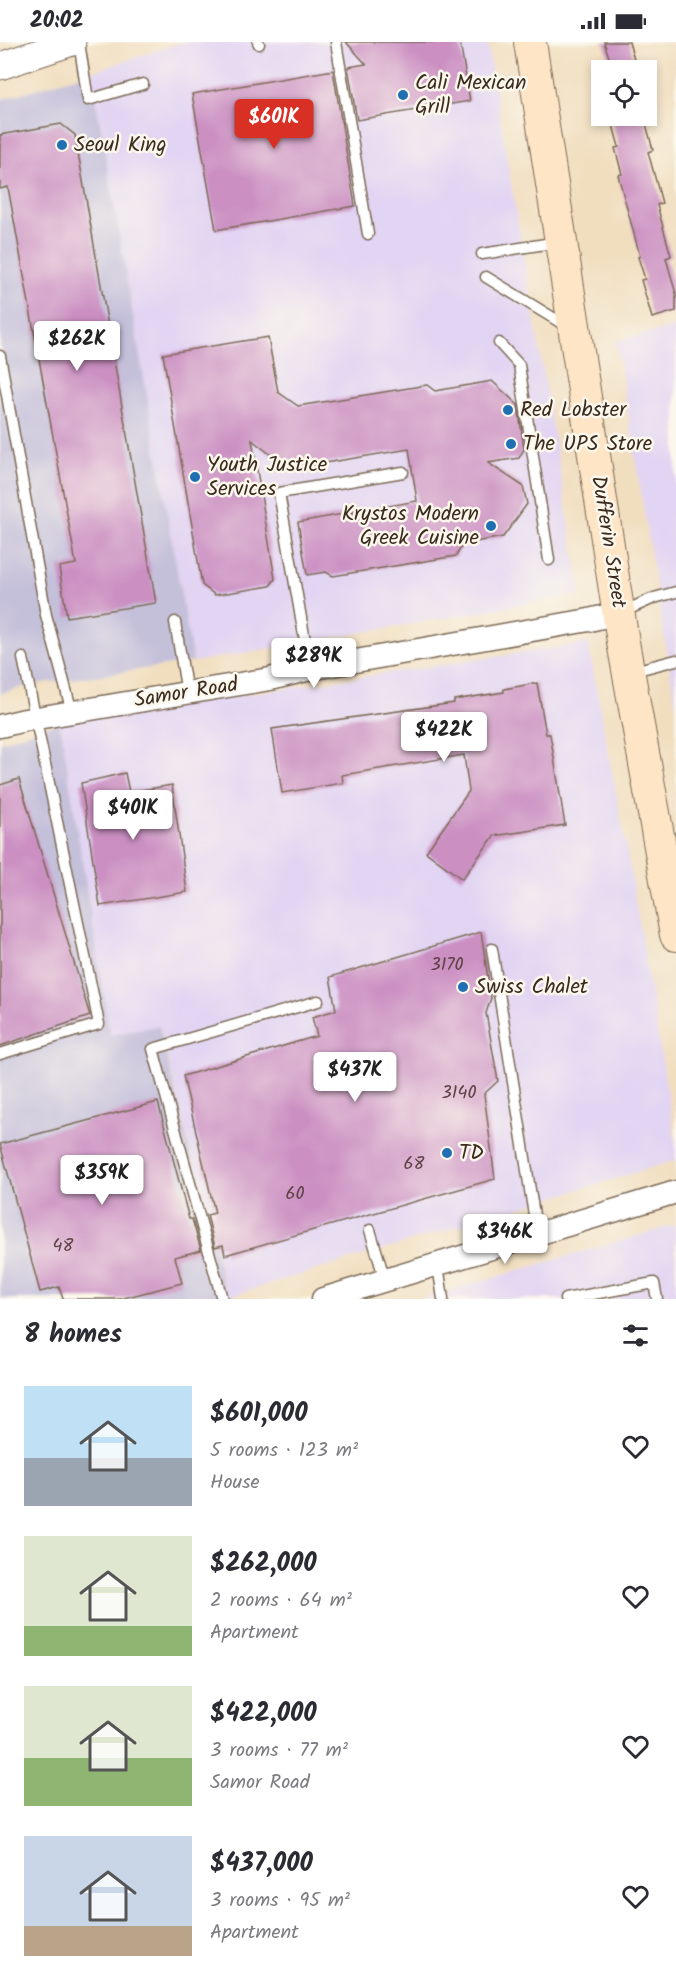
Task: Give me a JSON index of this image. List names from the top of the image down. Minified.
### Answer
{"streets":{"main road":["Dufferin Street"],"street":["Samor Road"]},"crossings":[["Dufferin Street","Samor Road"]],"places":["Cali Mexican Grill","Seoul King","Red Lobster","The UPS Store","Youth Justice Services","Krystos Modern Greek Cuisine","Swiss Chalet","TD"],"house_numbers":["3170","3140","68","60","48"],"page":{"status":"20:02","price":["$601K","$262K","$289K","$422K","$401K","$437K","$359K","$346K"],"heading":"8 homes","list":[{"name":"$601,000","note":"5 rooms · 123 m² · House"},{"name":"$262,000","note":"2 rooms · 64 m² · Apartment"},{"name":"$422,000","note":"3 rooms · 77 m² · Samor Road"},{"name":"$437,000","note":"3 rooms · 95 m² · Apartment"}]}}
